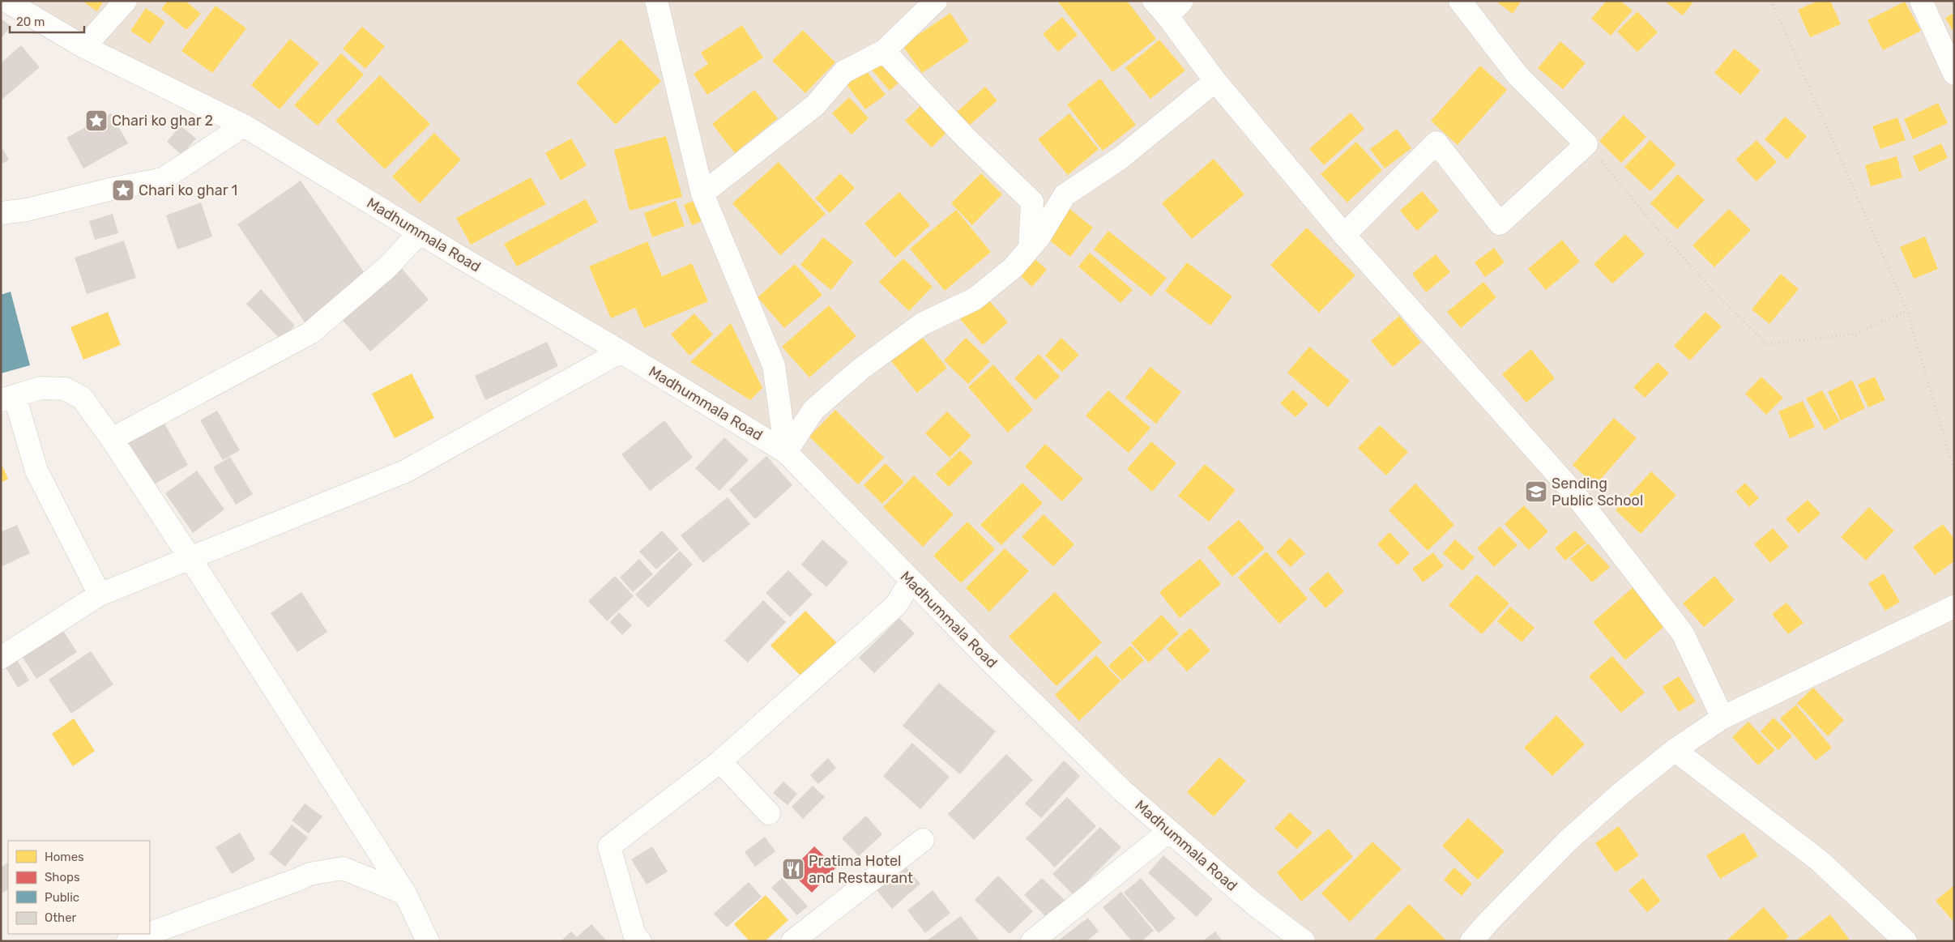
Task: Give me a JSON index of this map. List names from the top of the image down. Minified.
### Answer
{"streets":{"street":["Madhummala Road"]},"places":{"place":["Chari ko ghar 2","Chari ko ghar 1"],"school or university":["Sending Public School"],"restaurant":["Pratima Hotel and Restaurant"]},"legend":["Homes","Shops","Public","Other"],"scale_bar":"20 m"}
